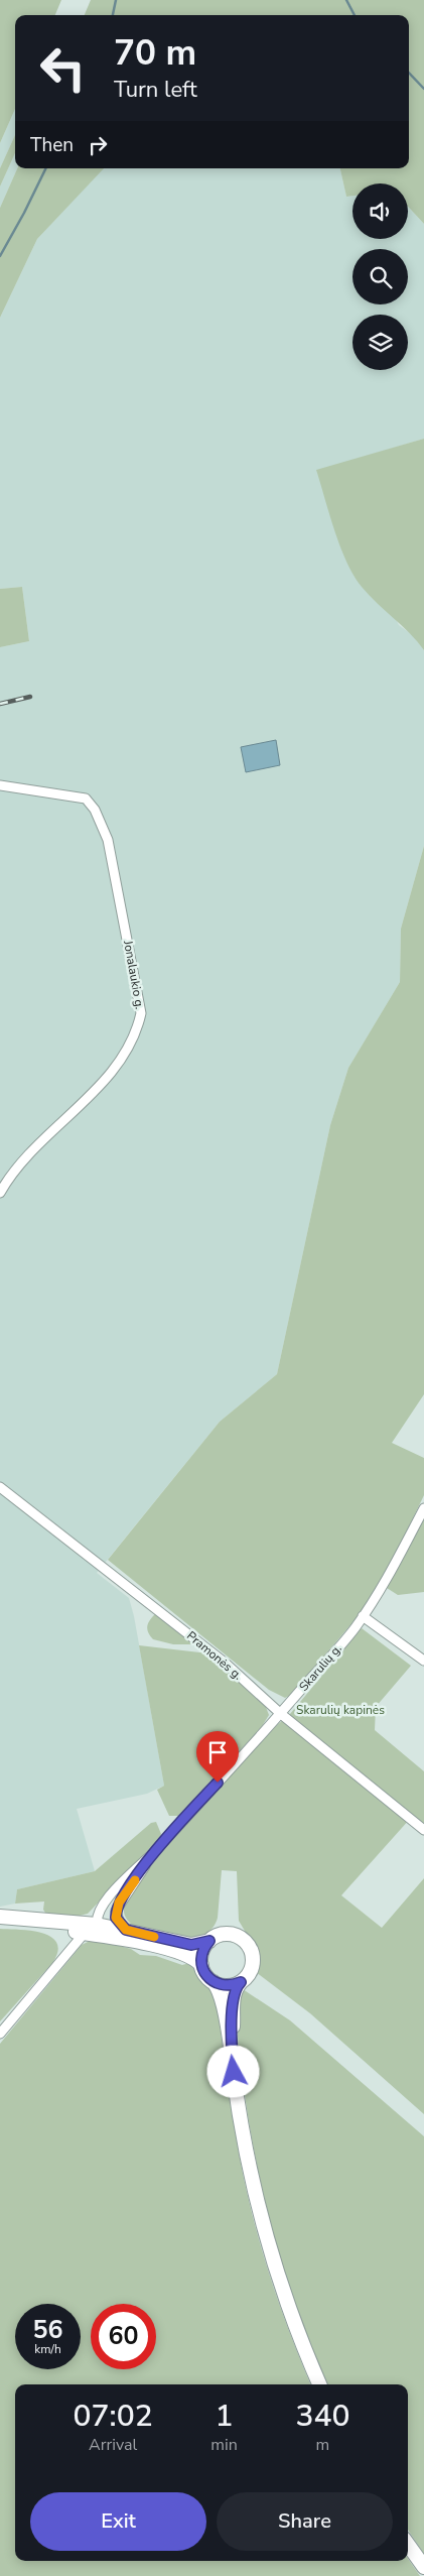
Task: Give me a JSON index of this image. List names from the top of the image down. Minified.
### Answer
{"streets":{"street":["Jonalaukio g.","Pramonės g.","Skarulių g."]},"crossings":[["Pramonės g.","Skarulių g."]],"parks":["Skarulių kapinės"],"page":{"turn":["70 m","Turn left"],"then":"Then","speed":"56 km/h","limit":"60","eta":["07:02","Arrival","1","min","340","m"],"buttons":["Exit","Share"]}}
